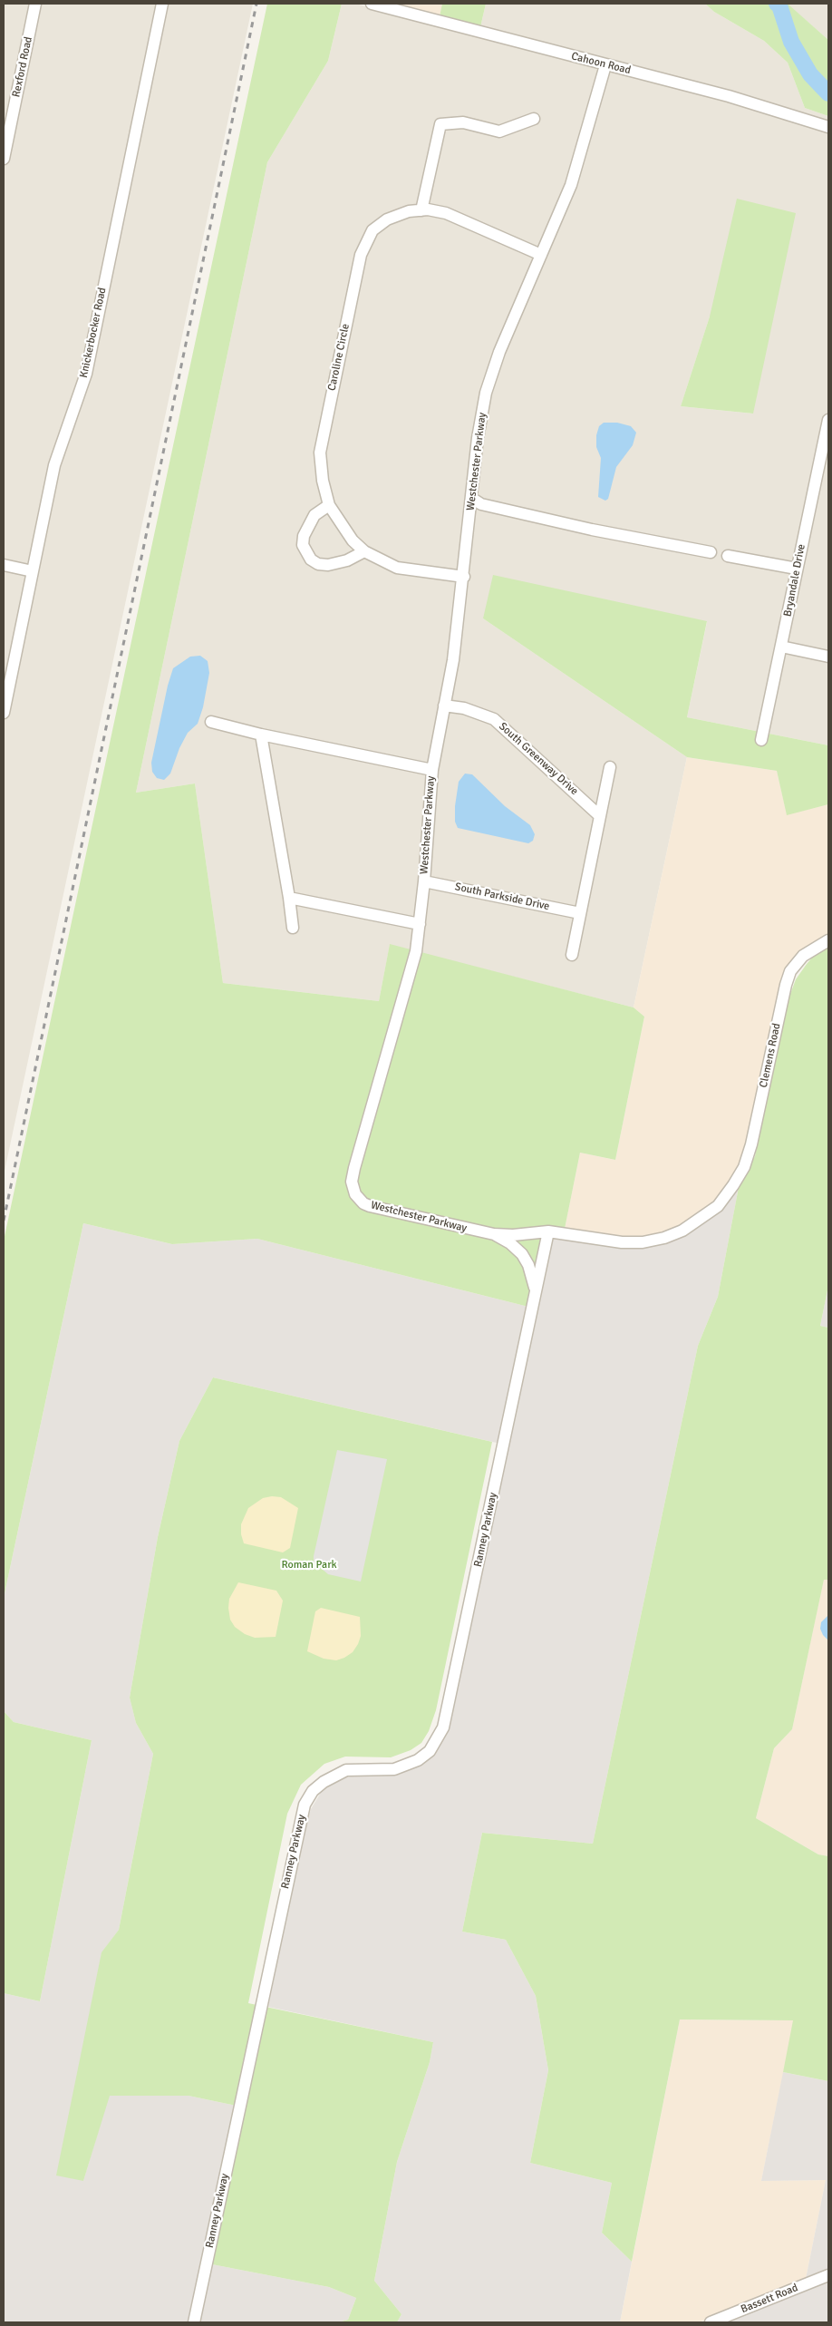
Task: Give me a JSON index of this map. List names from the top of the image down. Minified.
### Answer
{"streets":{"street":["Cahoon Road","Rexford Road","Knickerbocker Road","Caroline Circle","Westchester Parkway","Bryandale Drive","South Greenway Drive","South Parkside Drive","Clemens Road","Ranney Parkway","Bassett Road"]},"crossings":[["Cahoon Road","Westchester Parkway"],["Caroline Circle","Westchester Parkway"],["Westchester Parkway","South Greenway Drive"],["Westchester Parkway","South Parkside Drive"],["Westchester Parkway","Clemens Road"],["Westchester Parkway","Ranney Parkway"]],"parks":["Roman Park"]}
